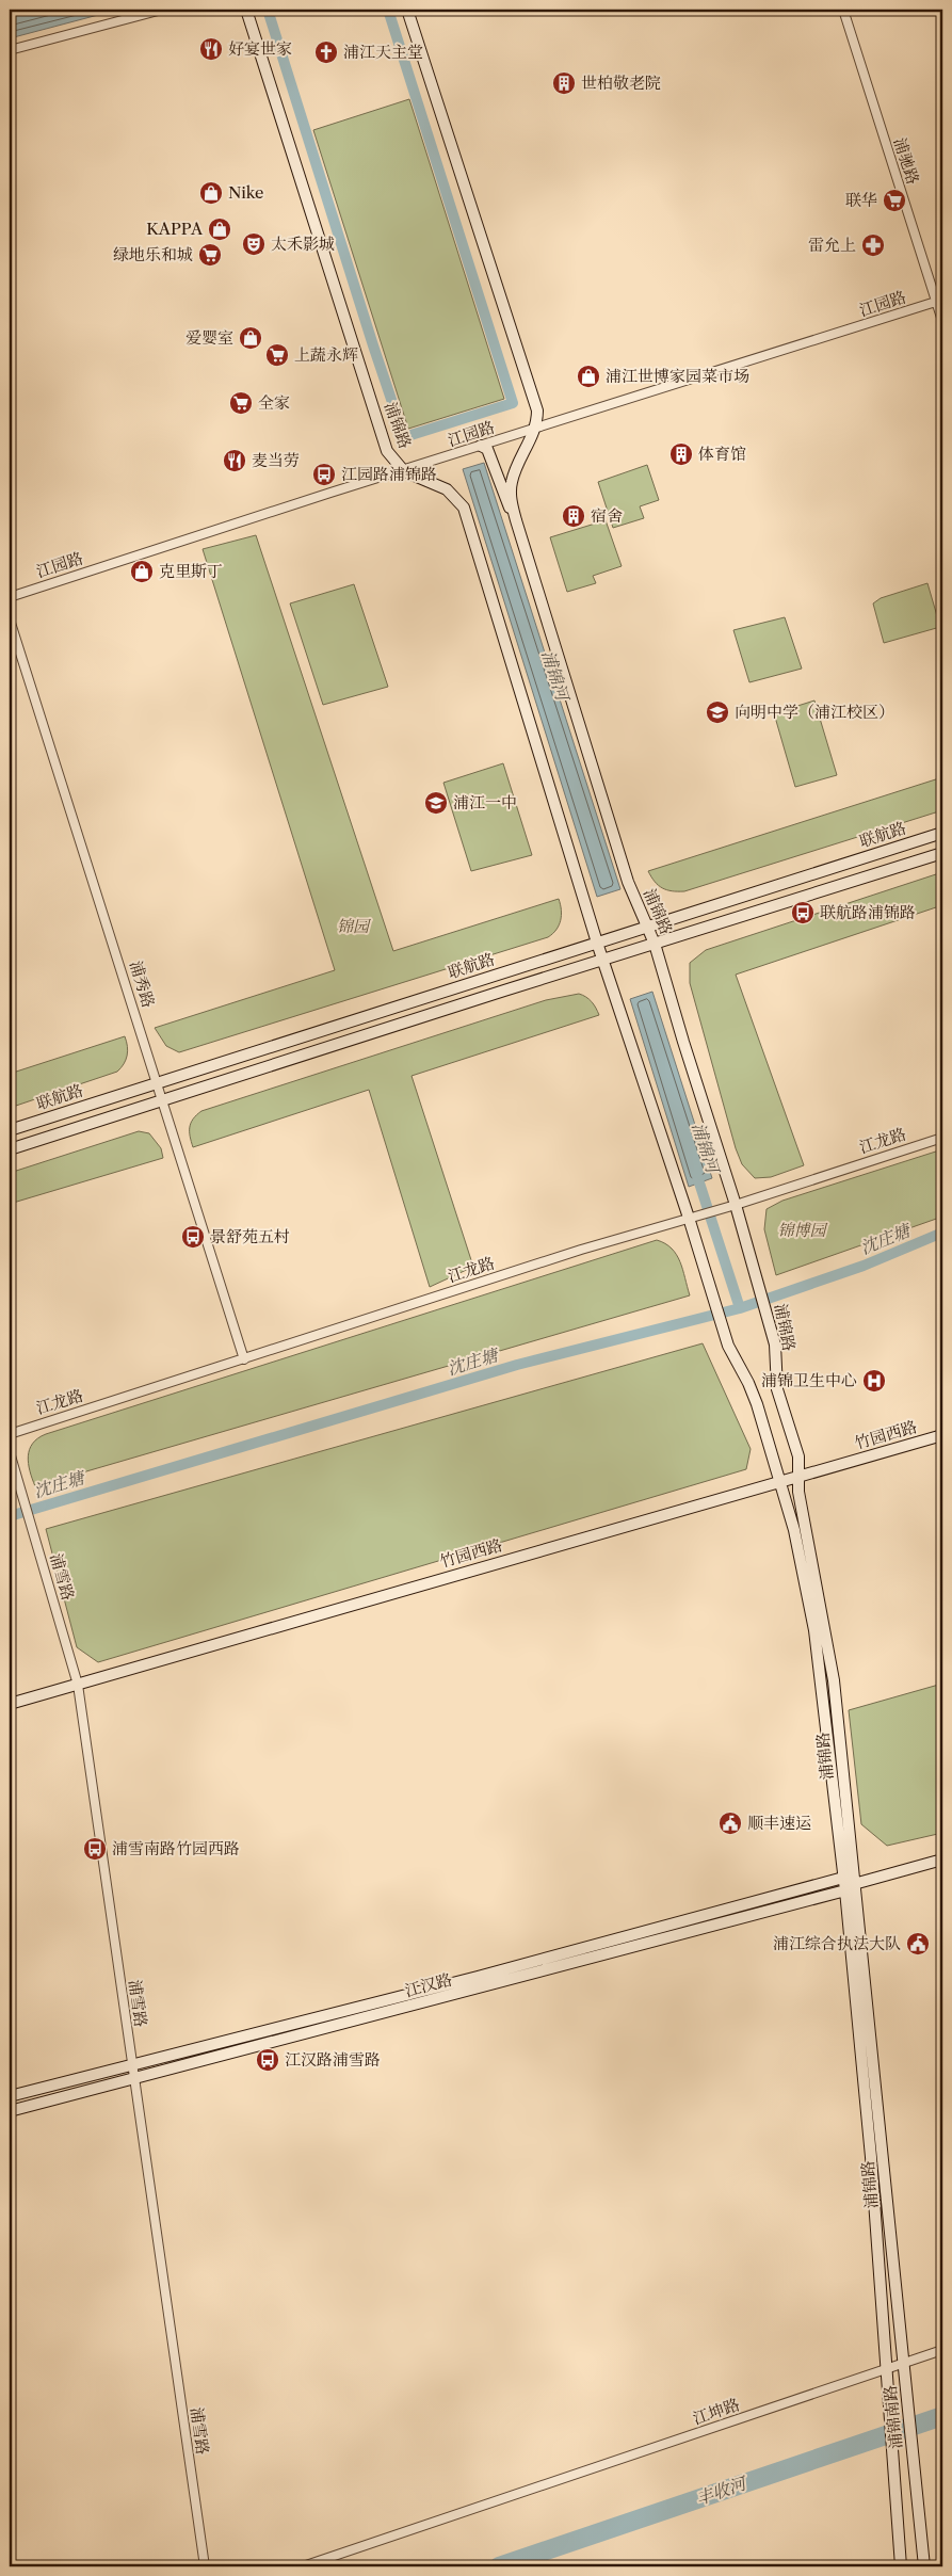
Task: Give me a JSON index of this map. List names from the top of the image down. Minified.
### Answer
{"streets":{"main road":["浦锦路","联航路","竹园西路","江汉路","浦锦南路"],"street":["浦驰路","江园路","浦秀路","江龙路","浦雪路","江坤路"]},"crossings":[["浦驰路","江园路"],["江园路","浦锦路"],["浦锦路","联航路"],["浦锦路","江龙路"],["浦锦路","竹园西路"],["浦锦路","江汉路"],["浦锦路","江坤路"],["浦锦路","浦锦南路"],["联航路","浦秀路"],["浦秀路","江龙路"],["竹园西路","浦雪路"],["浦雪路","江汉路"],["江坤路","浦锦南路"]],"water":["浦锦河","沈庄塘","丰收河"],"parks":["锦园","锦博园"],"places":{"restaurant":["好宴世家","麦当劳"],"church":["浦江天主堂"],"building":["世柏敬老院","体育馆","宿舍"],"shop":["Nike","KAPPA","爱婴室","浦江世博家园菜市场","克里斯丁"],"supermarket":["联华","绿地乐和城","上蔬永辉","全家"],"theatre":["太禾影城"],"pharmacy":["雷允上"],"bus stop":["江园路浦锦路","联航路浦锦路","景舒苑五村","浦雪南路竹园西路","江汉路浦雪路"],"school or university":["向明中学（浦江校区）","浦江一中"],"hospital":["浦锦卫生中心"],"public building":["顺丰速运","浦江综合执法大队"]}}
